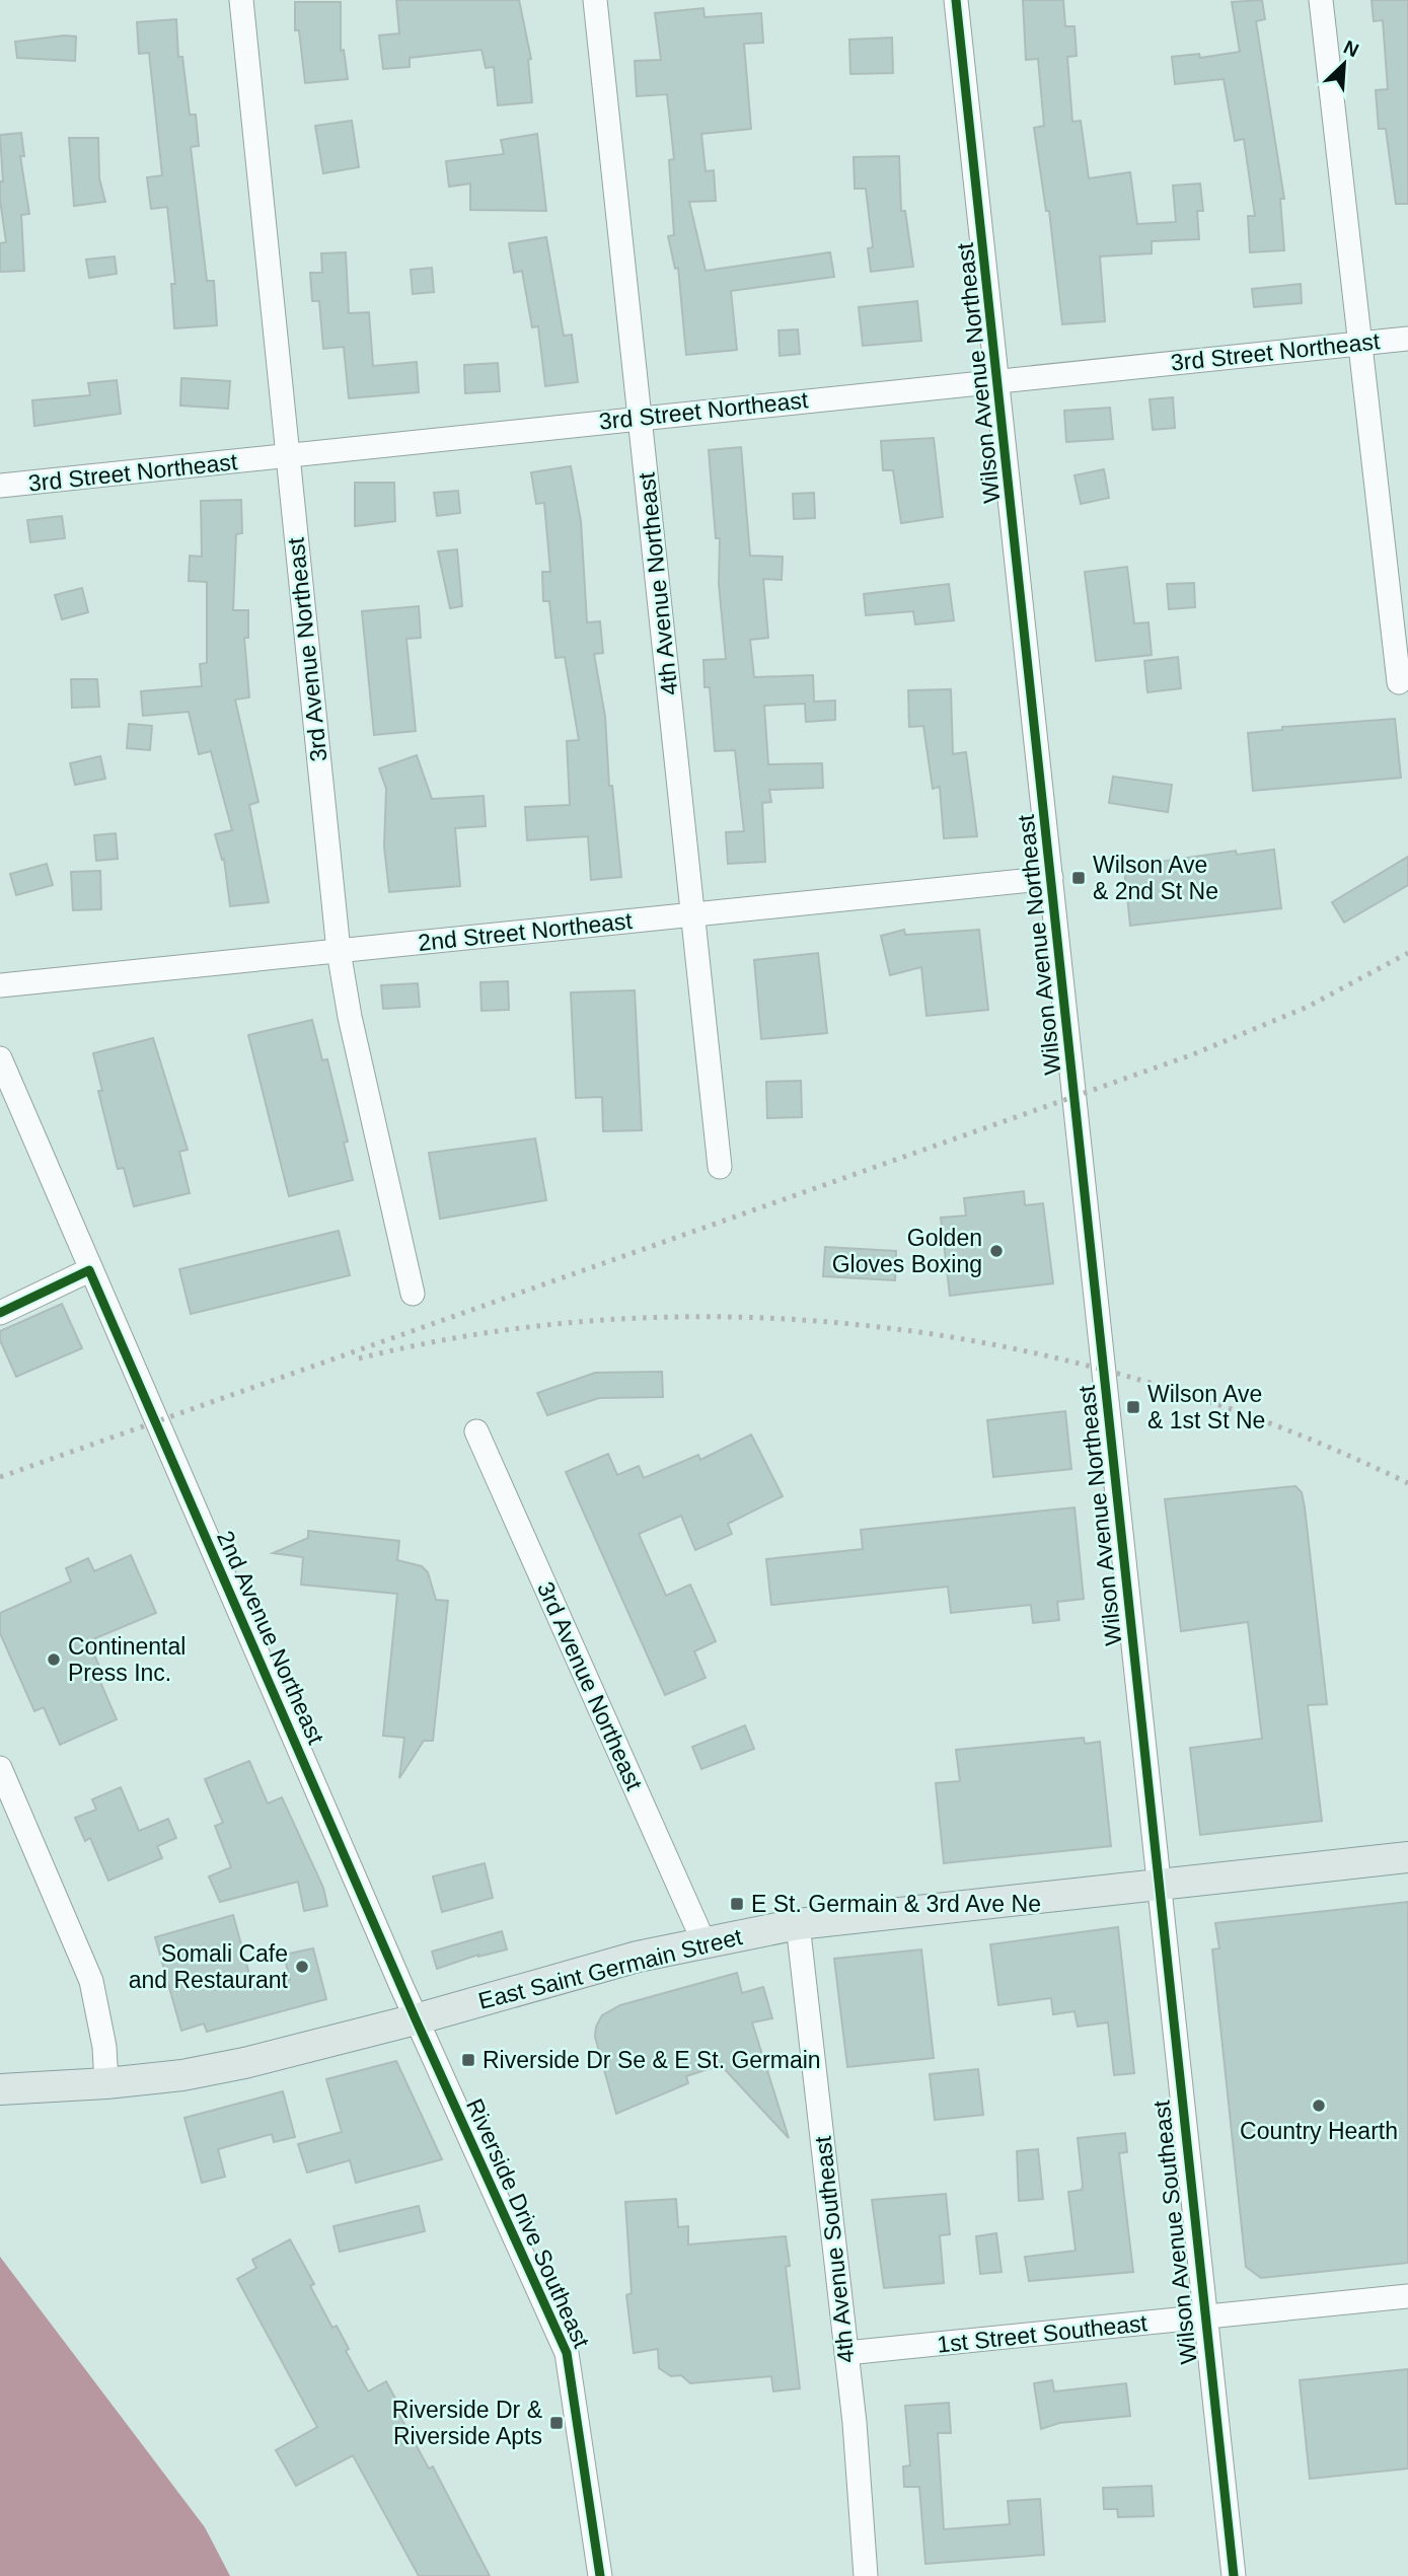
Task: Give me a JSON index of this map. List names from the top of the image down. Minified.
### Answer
{"streets":{"main road":["East Saint Germain Street"],"street":["3rd Street Northeast","Wilson Avenue Northeast","4th Avenue Northeast","3rd Avenue Northeast","2nd Street Northeast","2nd Avenue Northeast","Riverside Drive Southeast","Wilson Avenue Southeast","4th Avenue Southeast","1st Street Southeast"]},"crossings":[["3rd Street Northeast","Wilson Avenue Northeast"],["3rd Street Northeast","4th Avenue Northeast"],["3rd Street Northeast","3rd Avenue Northeast"],["Wilson Avenue Northeast","2nd Street Northeast"],["Wilson Avenue Northeast","East Saint Germain Street"],["Wilson Avenue Northeast","Wilson Avenue Southeast"],["4th Avenue Northeast","2nd Street Northeast"],["3rd Avenue Northeast","2nd Street Northeast"],["3rd Avenue Northeast","East Saint Germain Street"],["2nd Avenue Northeast","East Saint Germain Street"],["2nd Avenue Northeast","Riverside Drive Southeast"],["East Saint Germain Street","Riverside Drive Southeast"],["East Saint Germain Street","Wilson Avenue Southeast"],["East Saint Germain Street","4th Avenue Southeast"],["Wilson Avenue Southeast","1st Street Southeast"],["4th Avenue Southeast","1st Street Southeast"]],"places":{"transit":["Wilson Ave & 2nd St Ne","Wilson Ave & 1st St Ne","E St. Germain & 3rd Ave Ne","Riverside Dr Se & E St. Germain","Riverside Dr & Riverside Apts"],"other":["Golden Gloves Boxing","Continental Press Inc.","Somali Cafe and Restaurant","Country Hearth"]},"north":"top right"}
